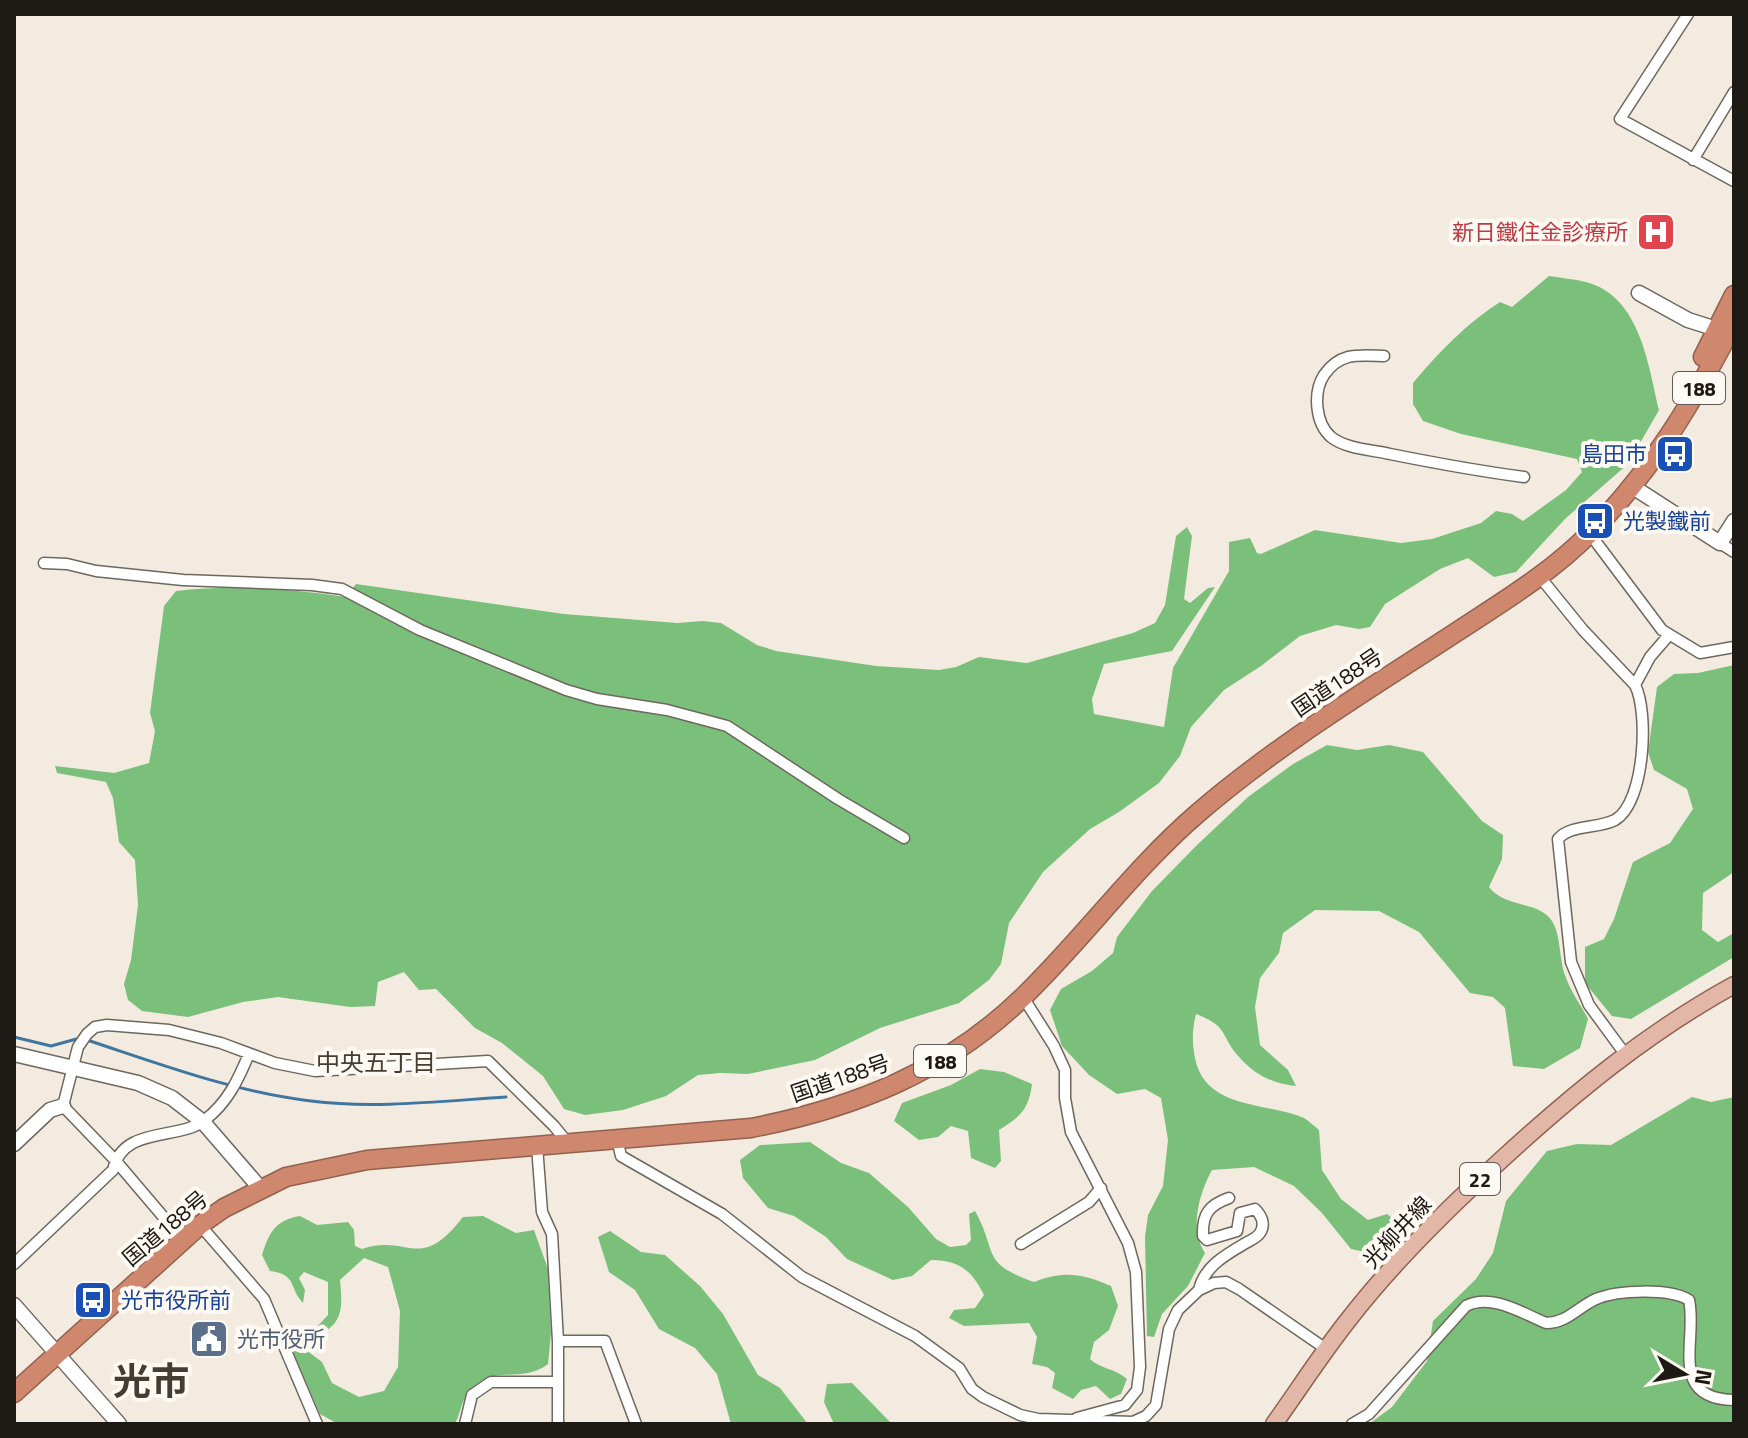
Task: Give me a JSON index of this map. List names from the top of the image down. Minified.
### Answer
{"streets":{"highway":["188","国道188号"],"main road":["22","光柳井線"]},"districts":["中央五丁目","光市"],"places":{"hospital":["新日鐵住金診療所"],"bus stop":["島田市","光製鐵前","光市役所前"],"public building":["光市役所"]},"north":"right"}
